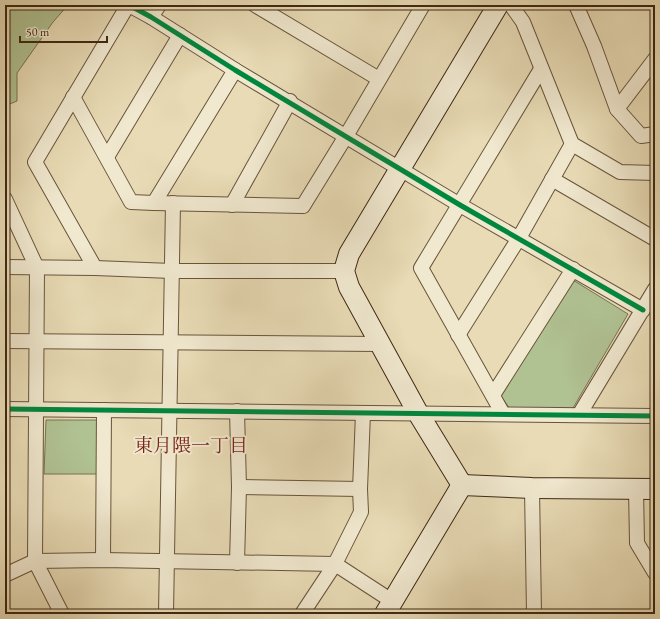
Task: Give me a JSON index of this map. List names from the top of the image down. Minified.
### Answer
{"districts":["東月隈一丁目"],"scale_bar":"50 m"}
